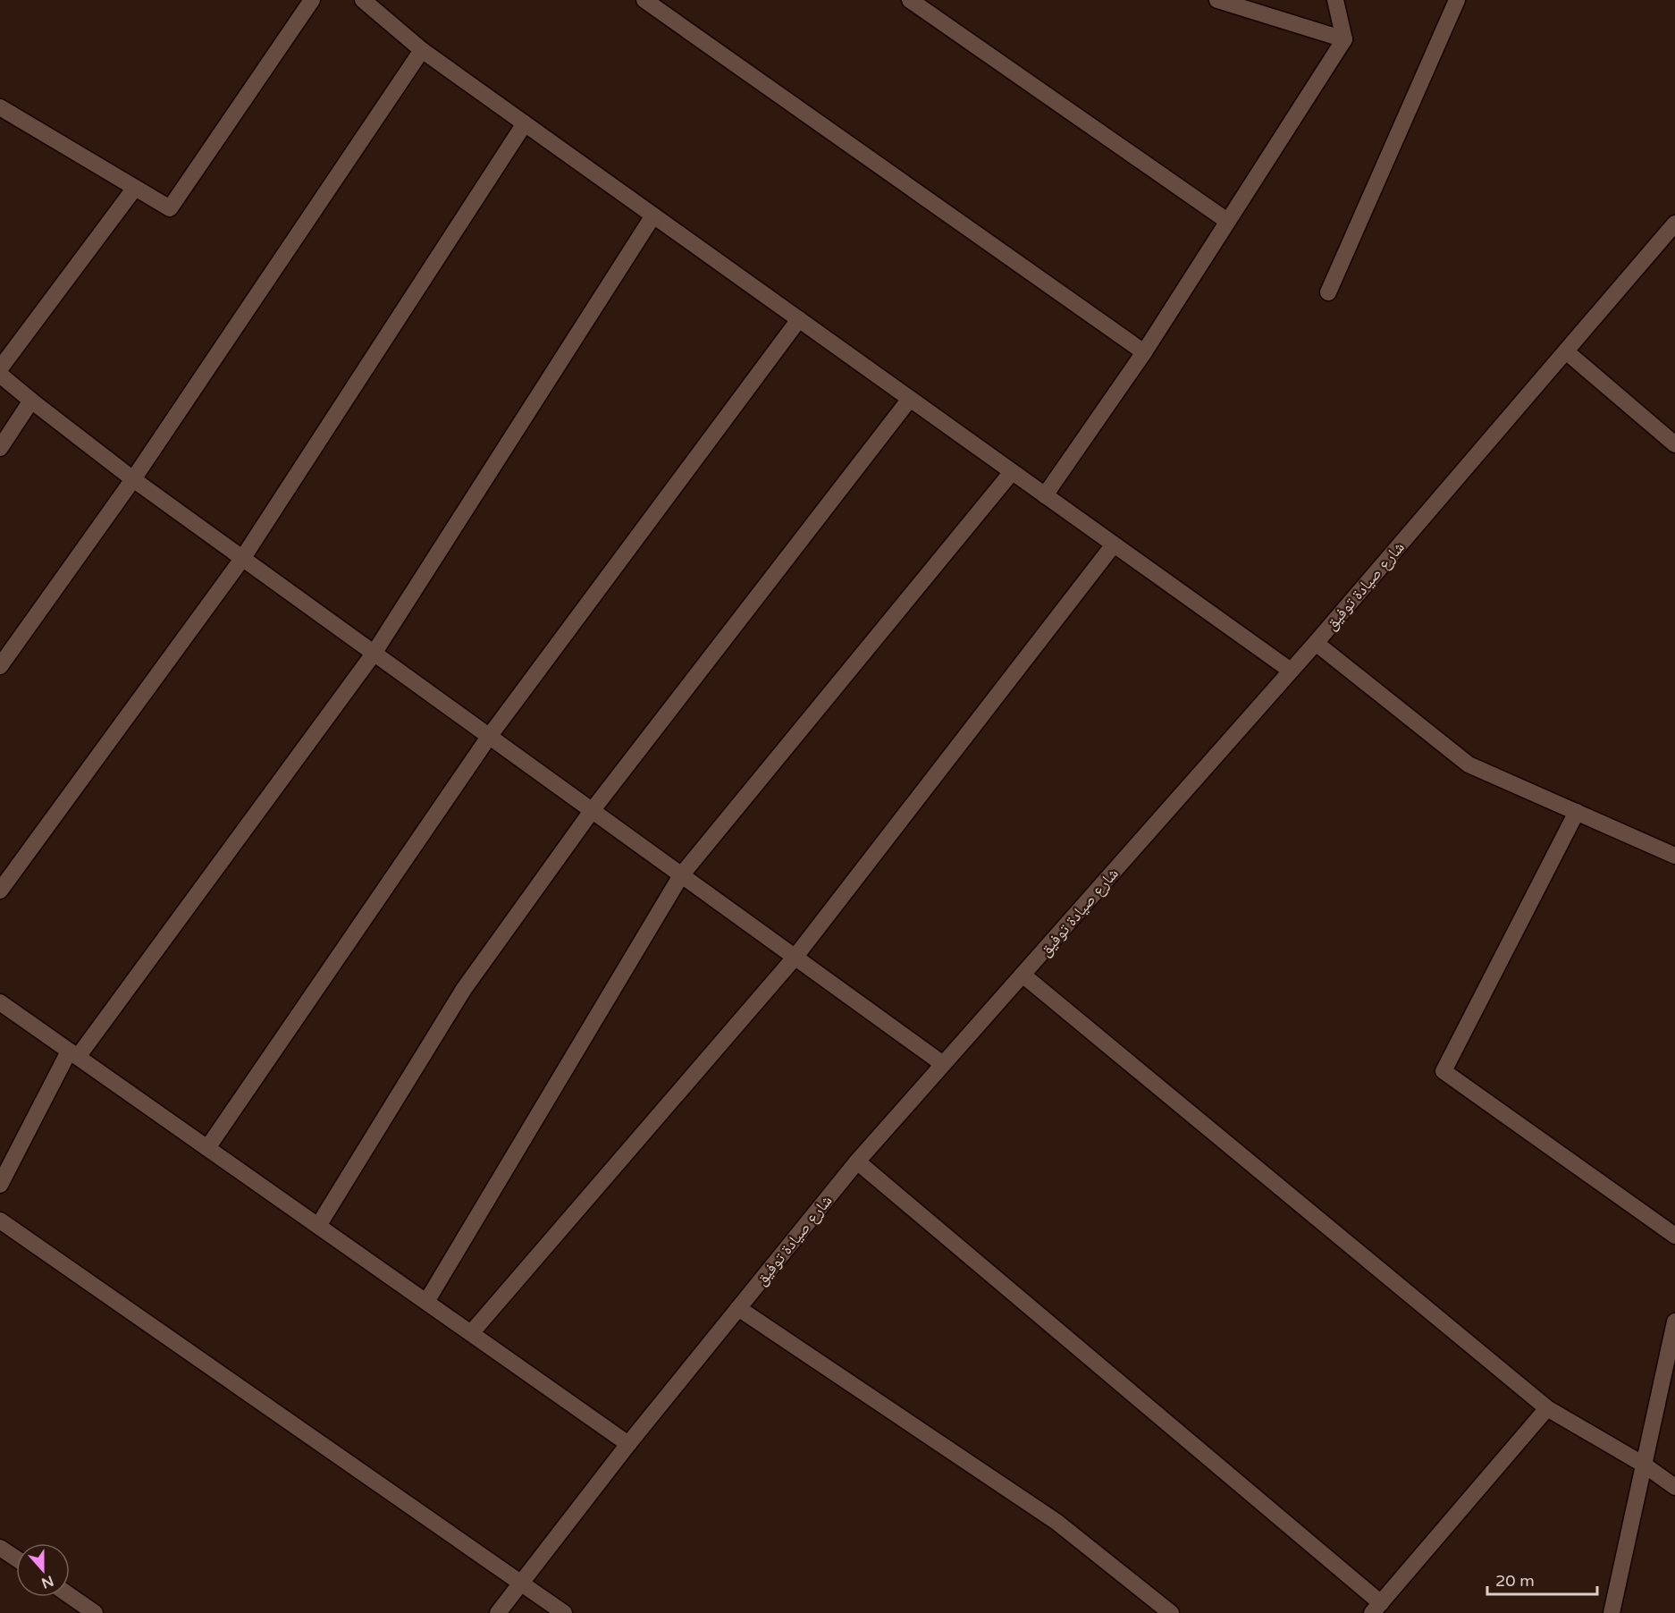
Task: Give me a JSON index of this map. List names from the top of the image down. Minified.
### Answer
{"streets":{"street":["شارع صيادة توفيق"]},"scale_bar":"20 m","north":"bottom"}
